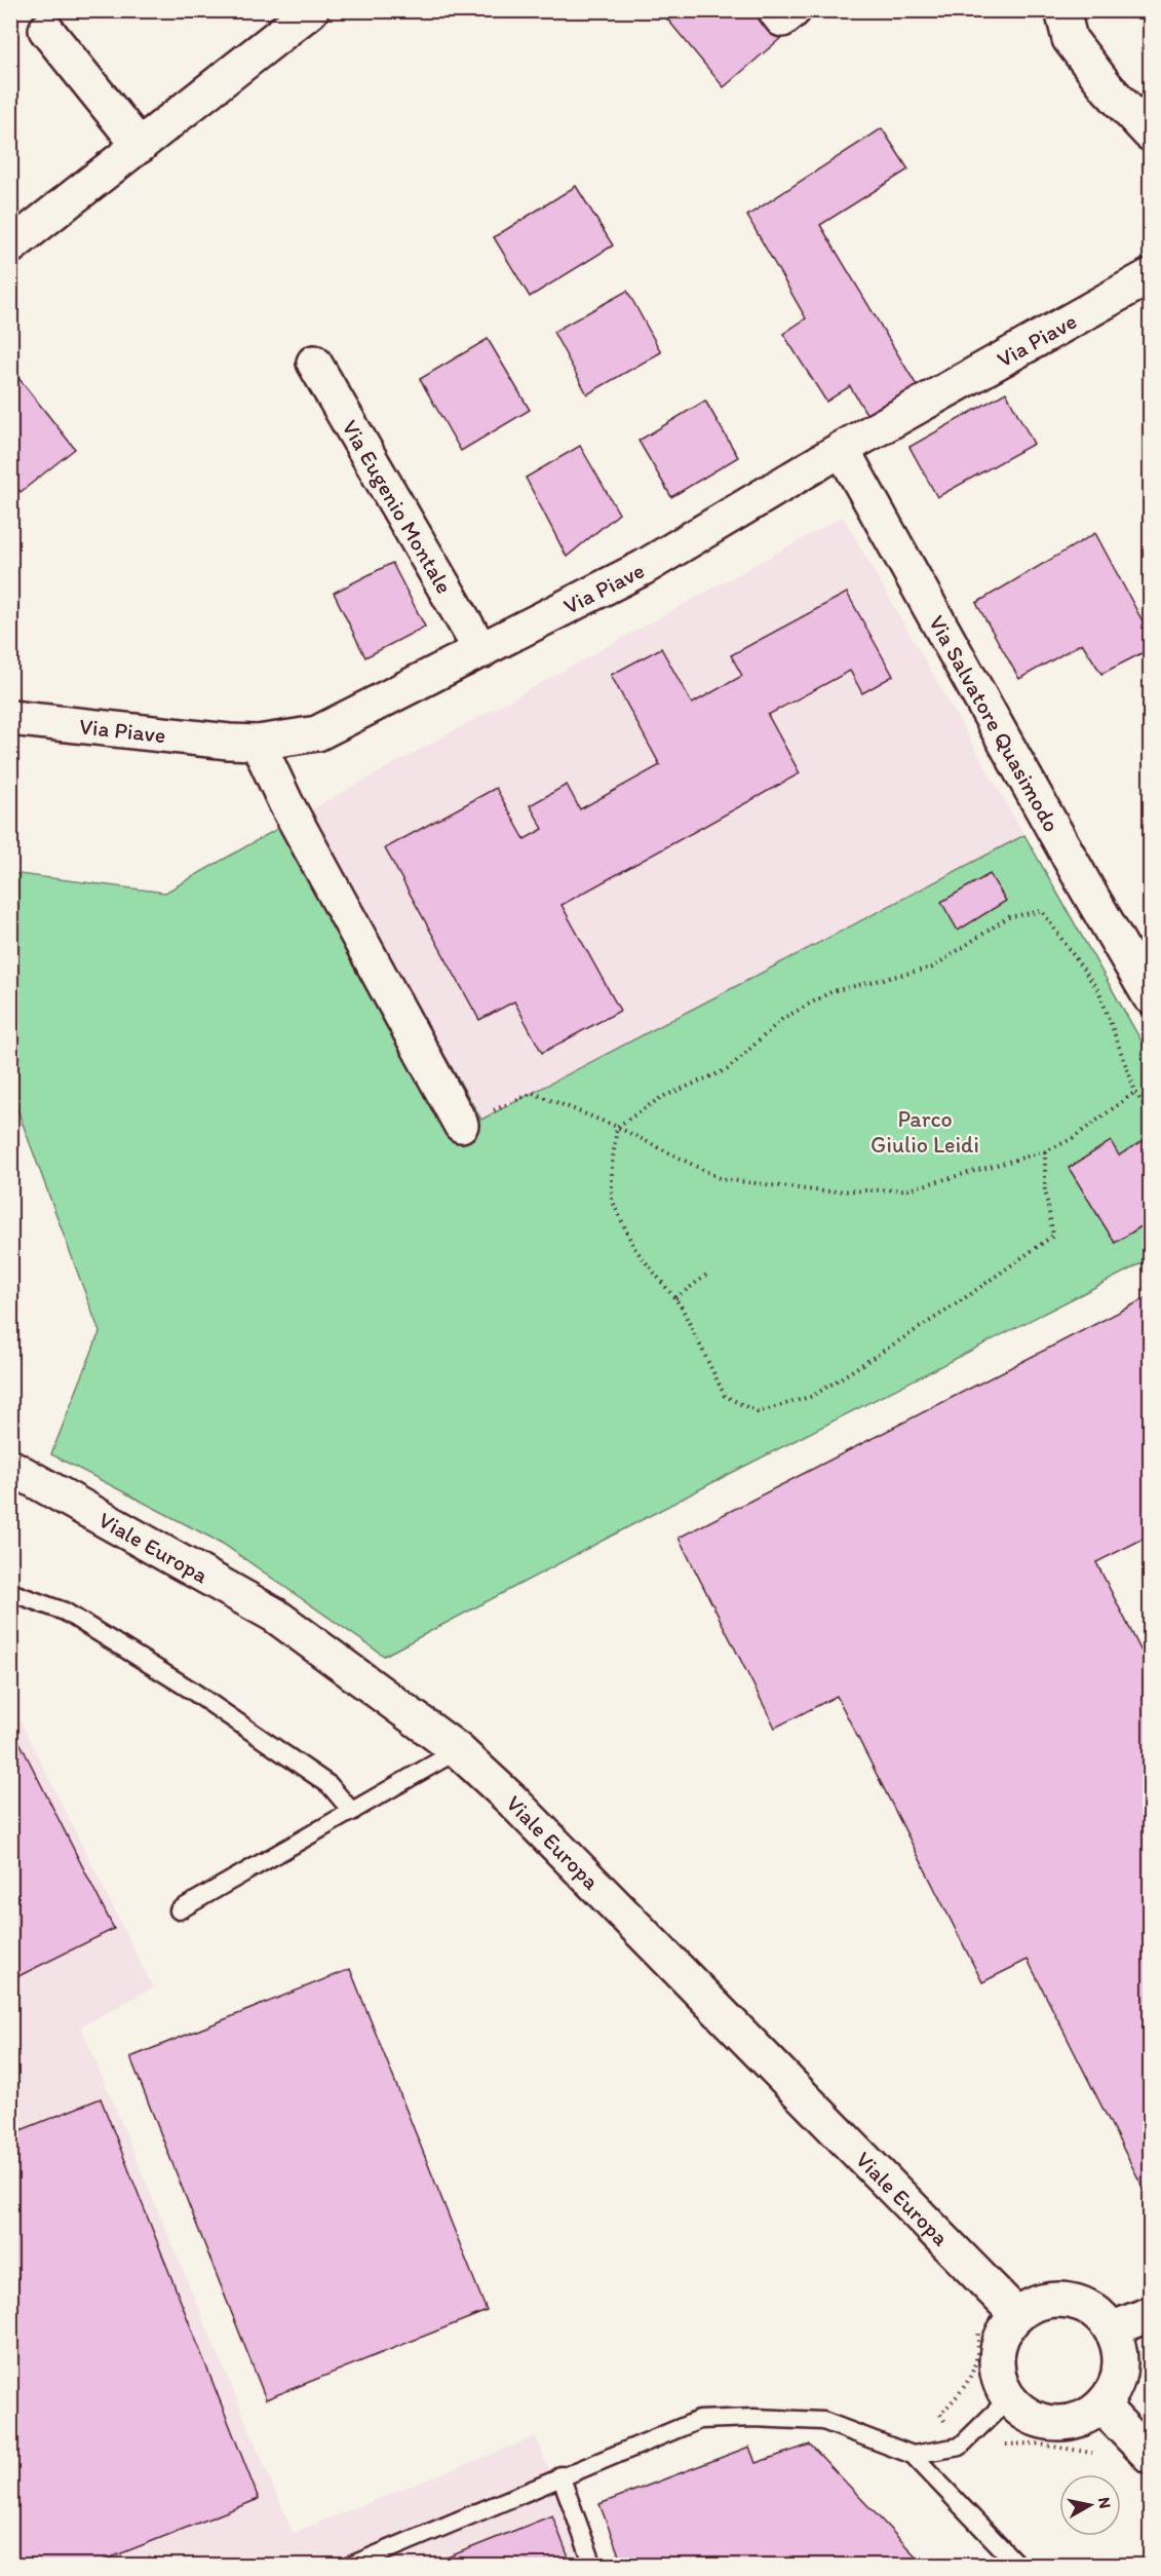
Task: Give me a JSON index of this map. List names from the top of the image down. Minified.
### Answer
{"streets":{"street":["Via Piave","Via Eugenio Montale","Via Salvatore Quasimodo","Viale Europa"]},"crossings":[["Via Piave","Via Eugenio Montale"],["Via Piave","Via Salvatore Quasimodo"]],"parks":["Parco Giulio Leidi"],"north":"right"}
